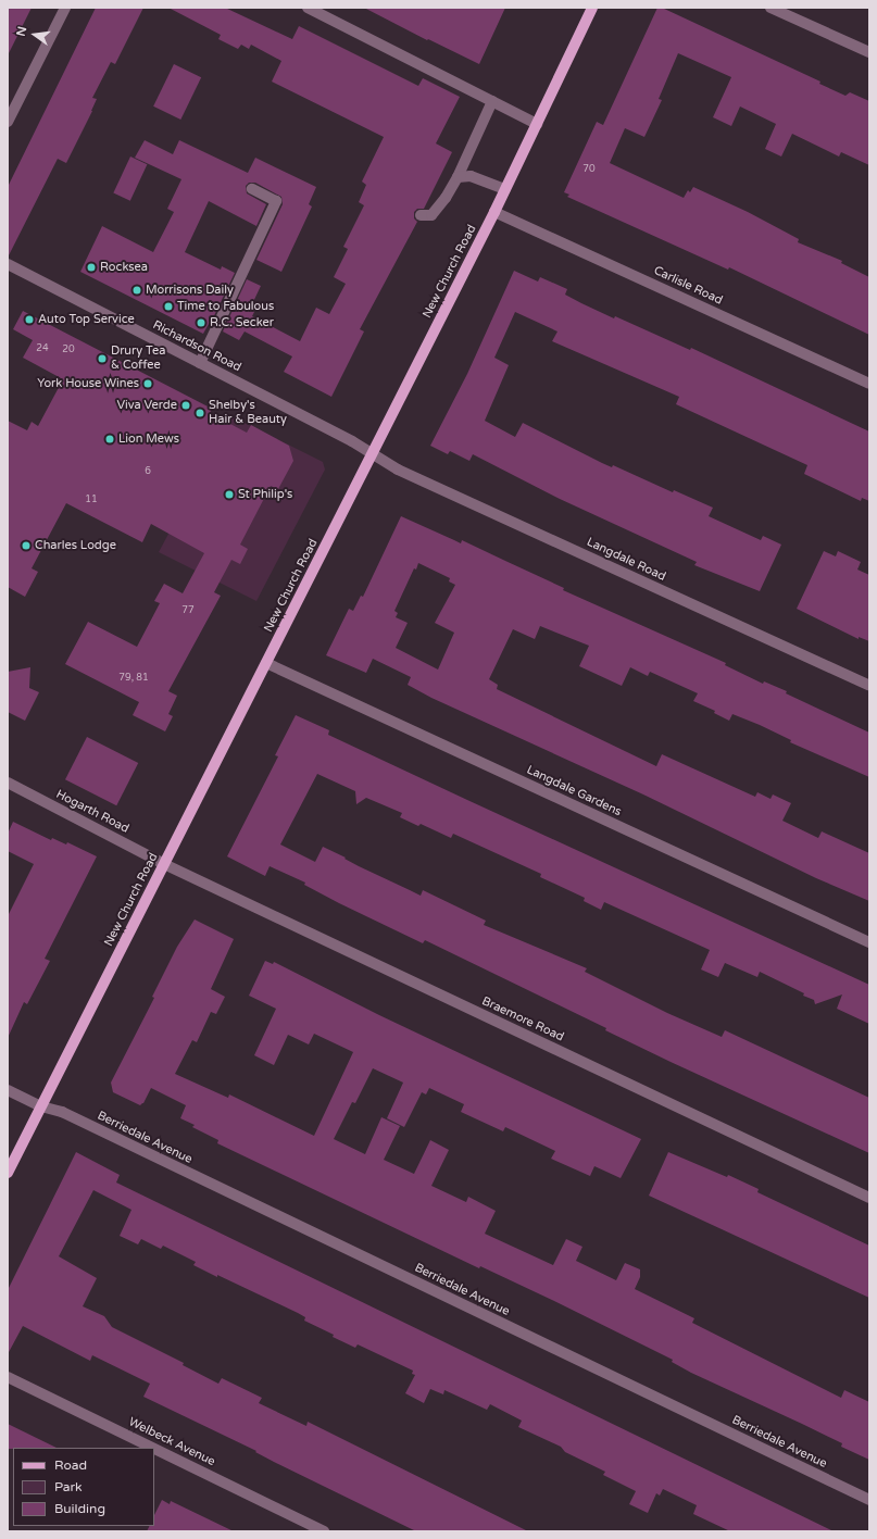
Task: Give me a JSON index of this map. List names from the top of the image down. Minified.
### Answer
{"streets":{"main road":["New Church Road"],"street":["Carlisle Road","Richardson Road","Langdale Road","Langdale Gardens","Hogarth Road","Braemore Road","Berriedale Avenue","Welbeck Avenue"]},"crossings":[["New Church Road","Carlisle Road"],["New Church Road","Richardson Road"],["New Church Road","Langdale Road"],["New Church Road","Langdale Gardens"],["New Church Road","Hogarth Road"],["New Church Road","Braemore Road"],["New Church Road","Berriedale Avenue"],["Richardson Road","Langdale Road"],["Hogarth Road","Braemore Road"]],"places":["Rocksea","Morrisons Daily","Time to Fabulous","Auto Top Service","R.C. Secker","Drury Tea & Coffee","York House Wines","Viva Verde","Shelby's Hair & Beauty","Lion Mews","St Philip's","Charles Lodge"],"house_numbers":["70","24","20","6","11","77","79, 81"],"legend":["Road","Park","Building"],"north":"left"}
